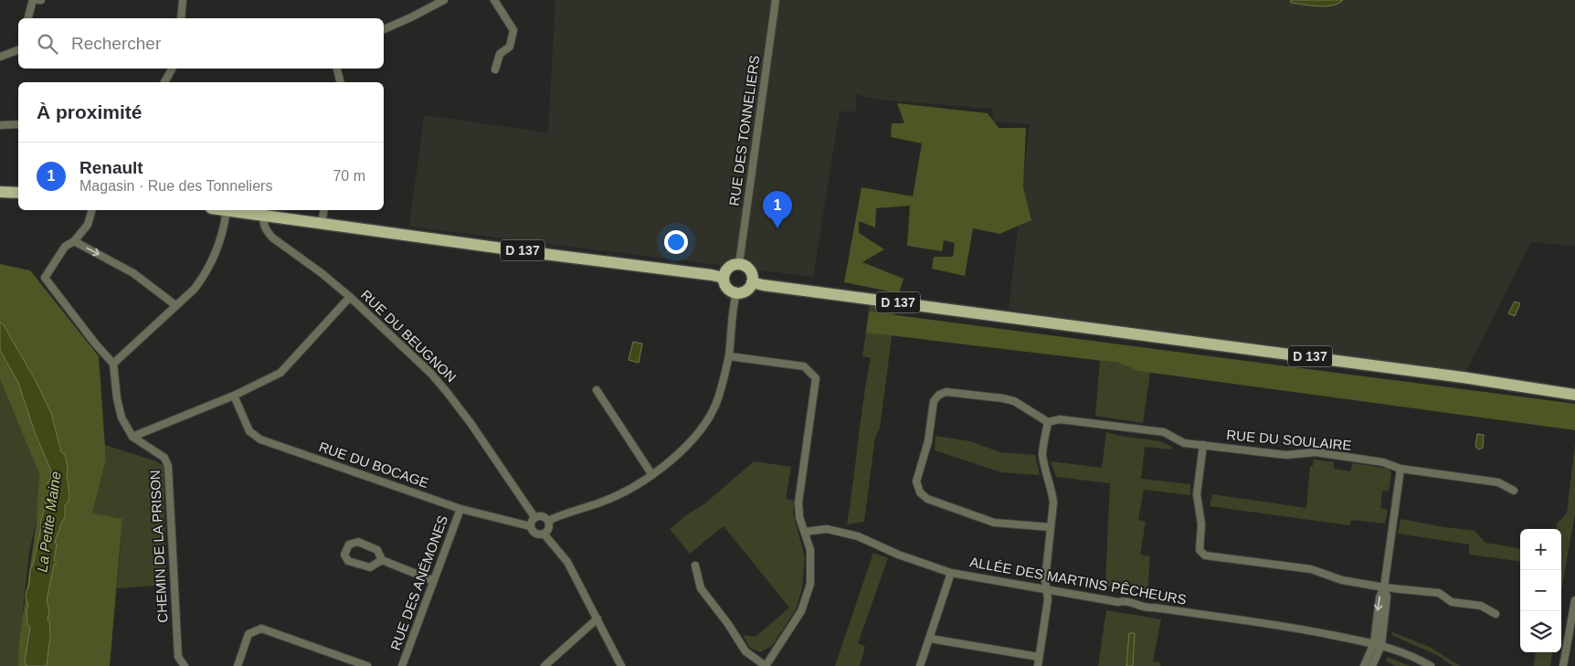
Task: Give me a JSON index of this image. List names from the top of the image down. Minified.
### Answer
{"streets":{"main road":["D 137"],"street":["RUE DES TONNELIERS","RUE DU BEUGNON","RUE DU SOULAIRE","RUE DU BOCAGE","CHEMIN DE LA PRISON","ALLÉE DES MARTINS PÊCHEURS","RUE DES ANÉMONES"]},"crossings":[["RUE DES TONNELIERS","D 137"],["D 137","RUE DU BEUGNON"],["RUE DU BEUGNON","RUE DU BOCAGE"],["RUE DU BOCAGE","RUE DES ANÉMONES"]],"water":["La Petite Maine"],"page":{"search":"Rechercher","heading":"À proximité","list":[{"mark":"1","name":"Renault","note":"Magasin · Rue des Tonneliers","value":"70 m"}],"pins":"1","map_buttons":["+","−"]}}
